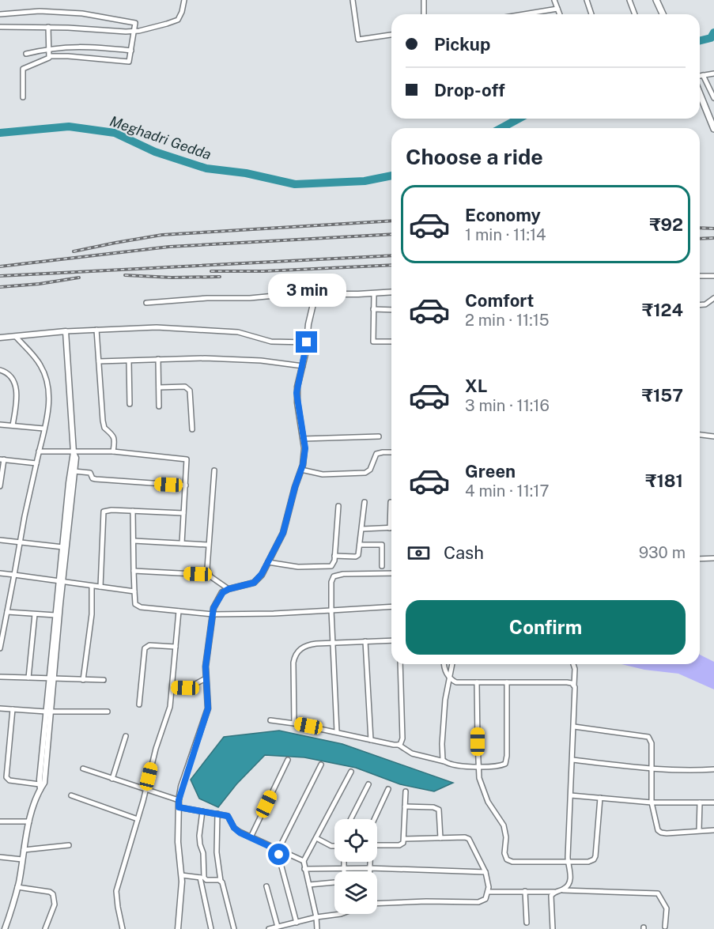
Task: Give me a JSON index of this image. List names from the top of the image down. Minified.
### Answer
{"water":["Meghadri Gedda"],"page":{"banner":["Pickup","Drop-off"],"heading":"Choose a ride","list":[{"name":"Economy","note":"1 min · 11:14","value":"₹92"},{"name":"Comfort","note":"2 min · 11:15","value":"₹124"},{"name":"XL","note":"3 min · 11:16","value":"₹157"},{"name":"Green","note":"4 min · 11:17","value":"₹181"}],"bubble":"3 min","pay":["Cash","930 m"],"buttons":"Confirm"}}
